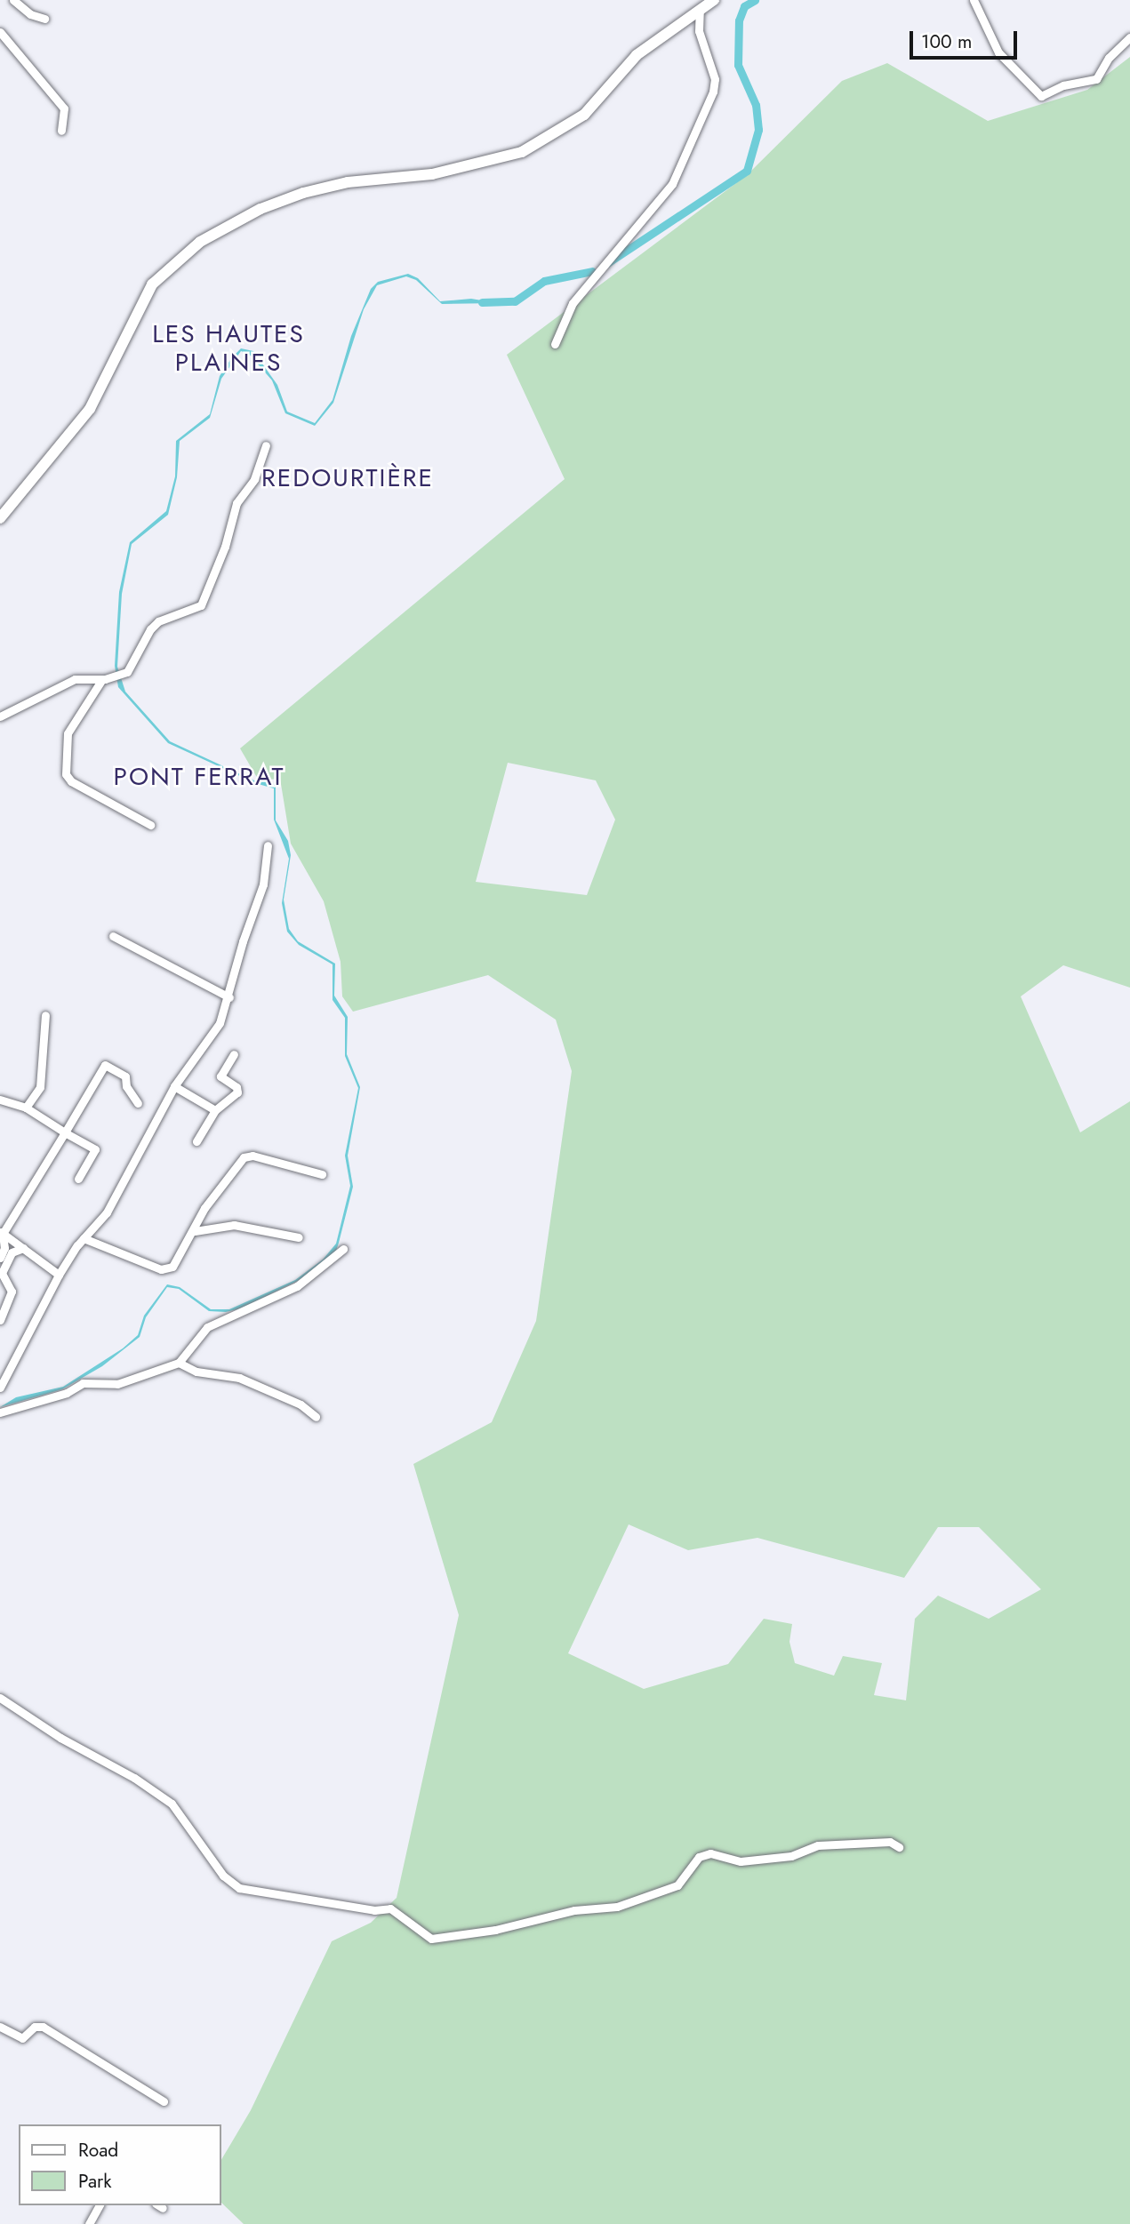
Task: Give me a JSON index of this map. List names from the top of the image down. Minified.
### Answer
{"districts":["LES HAUTES PLAINES","REDOURTIÈRE","PONT FERRAT"],"legend":["Road","Park"],"scale_bar":"100 m"}
